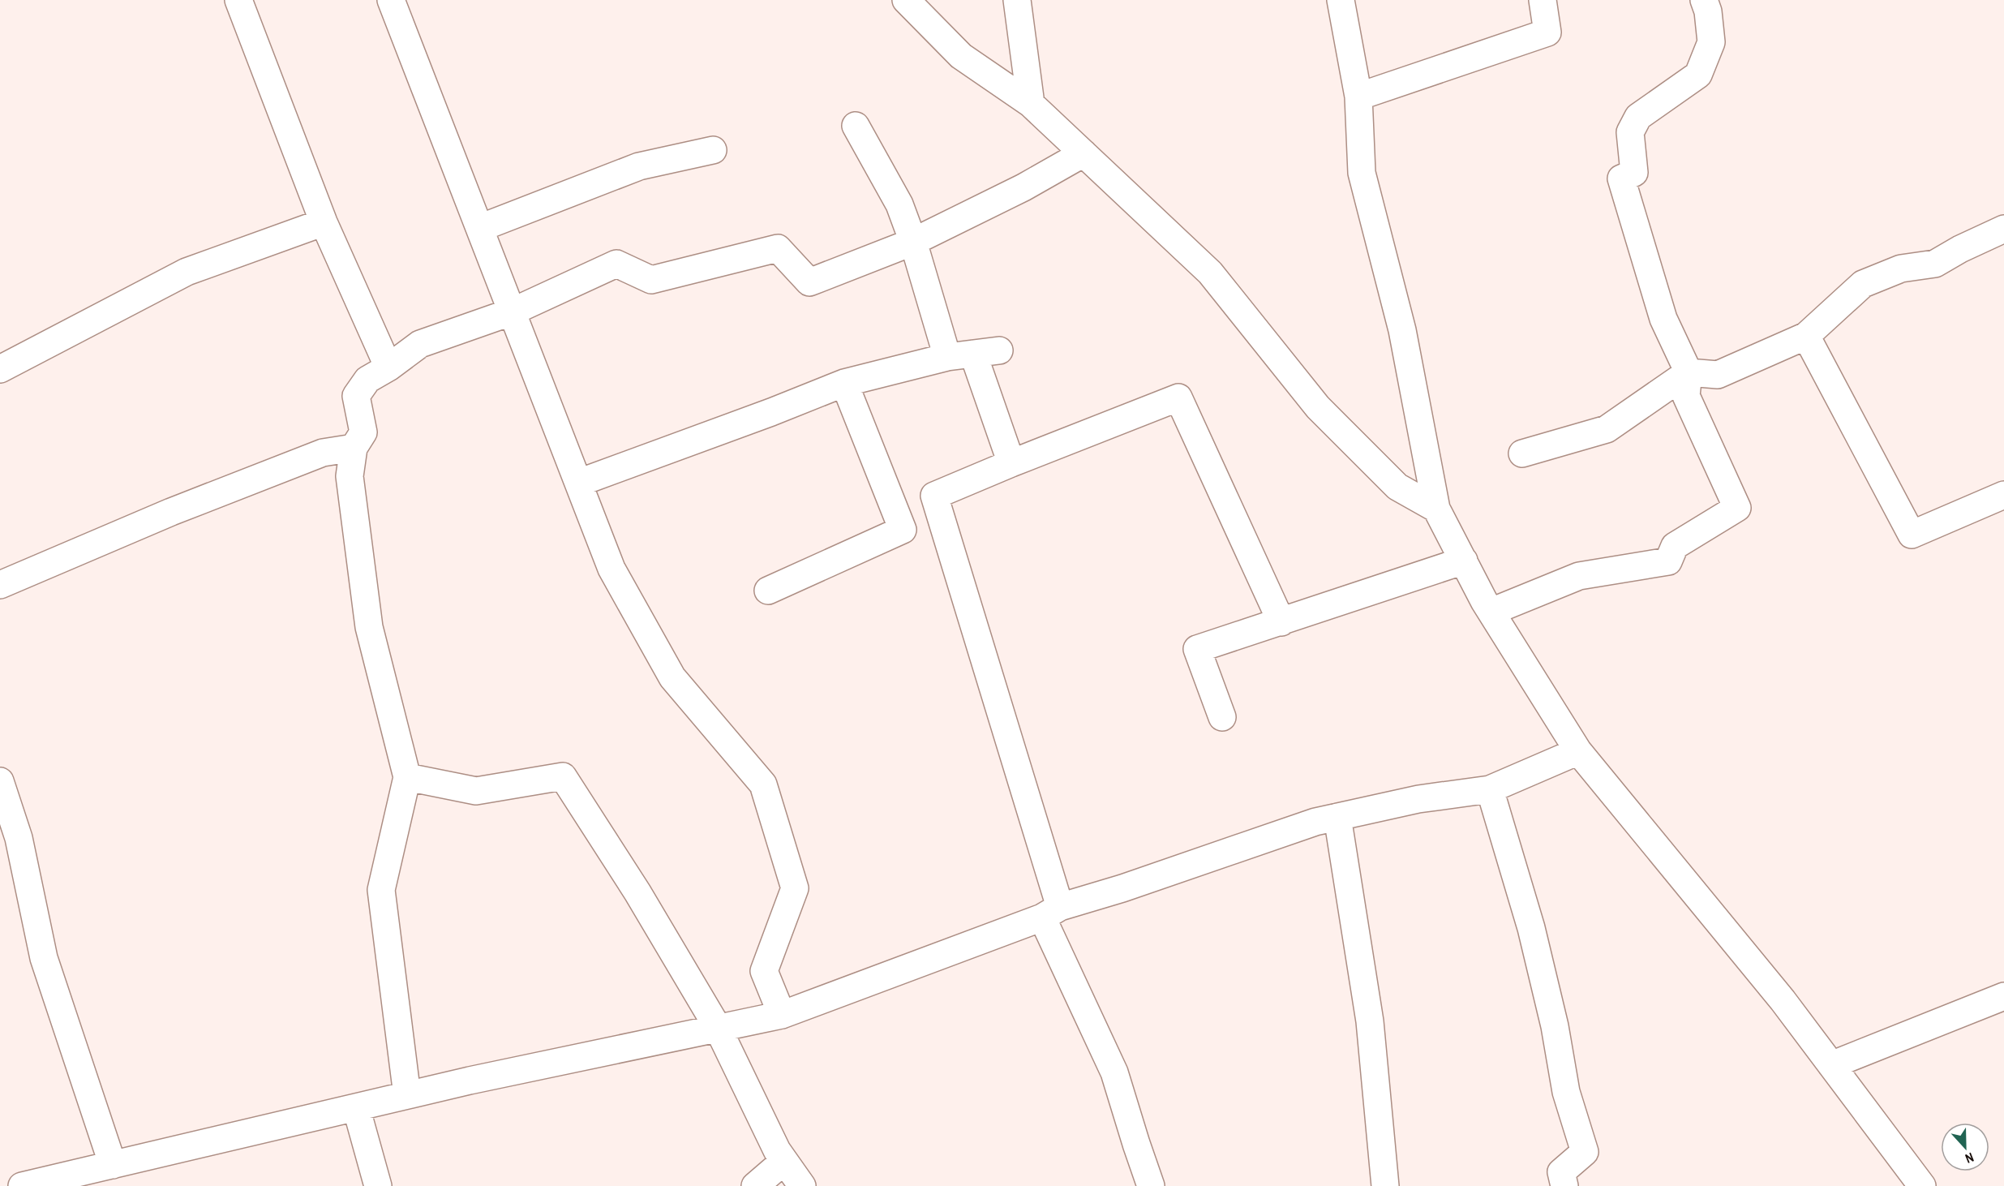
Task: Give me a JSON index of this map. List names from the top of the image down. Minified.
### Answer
{"north":"bottom"}
